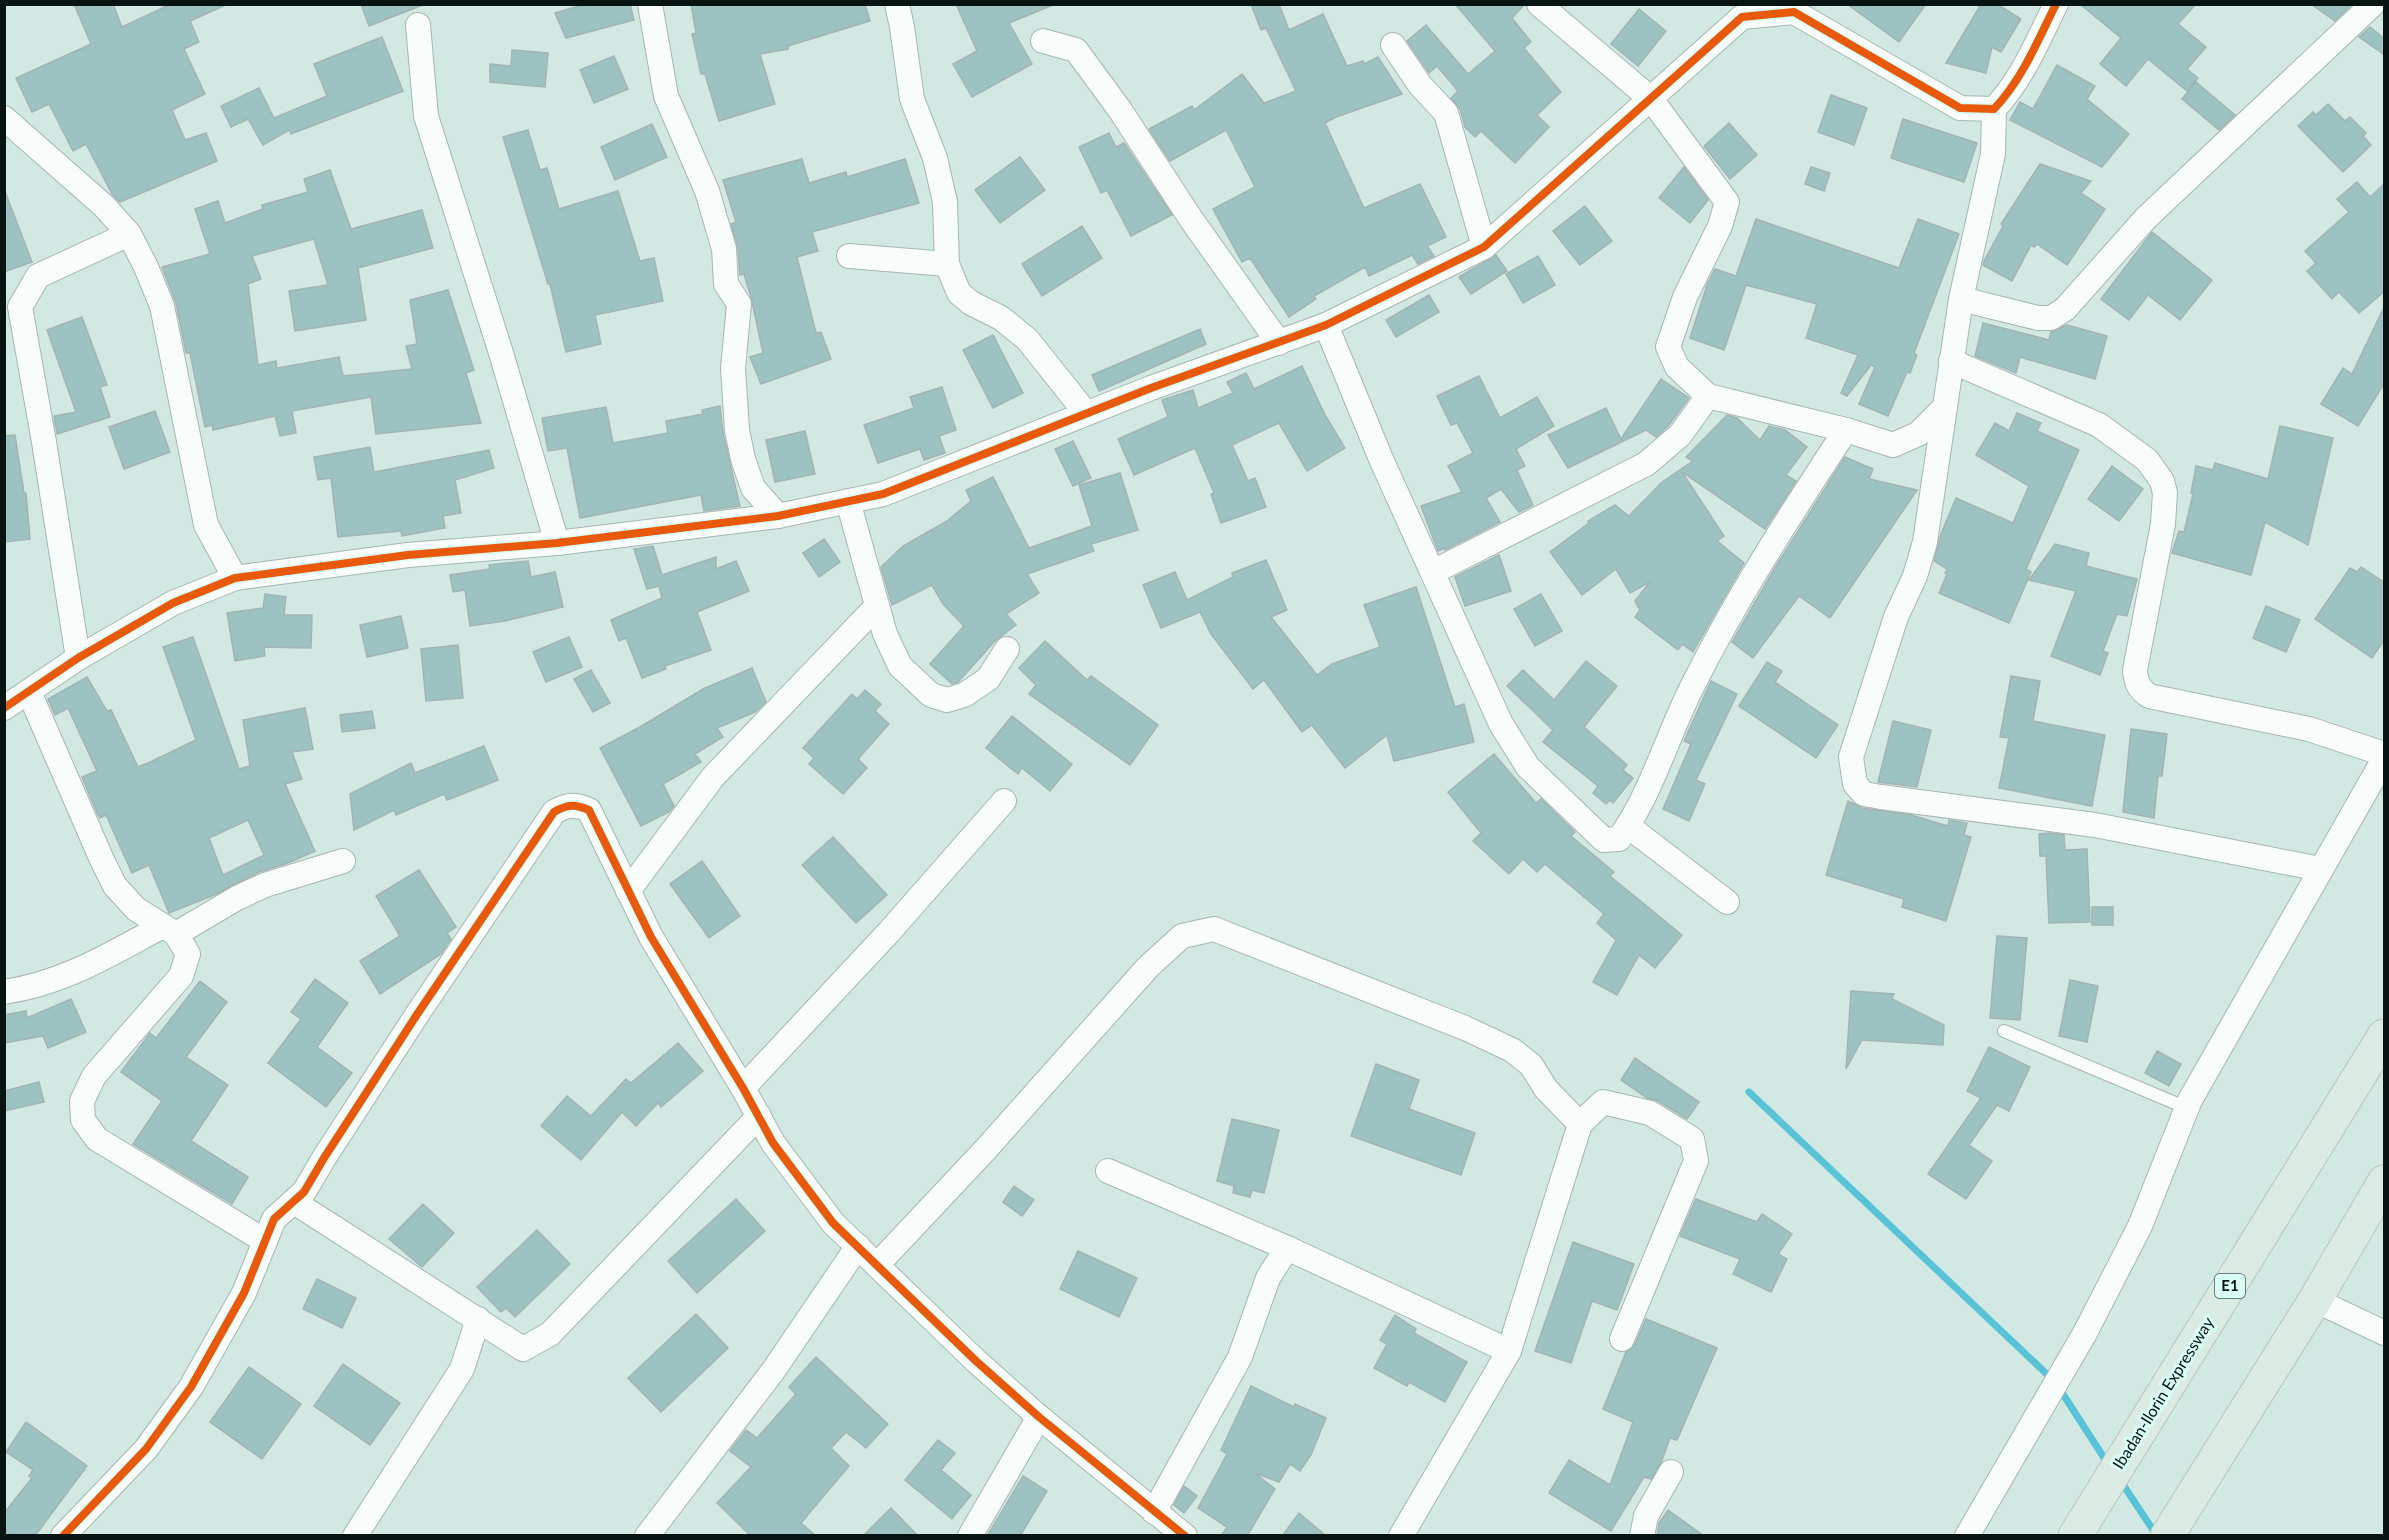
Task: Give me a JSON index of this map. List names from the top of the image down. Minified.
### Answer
{"streets":{"highway":["E1","Ibadan-Ilorin Expressway"]}}
